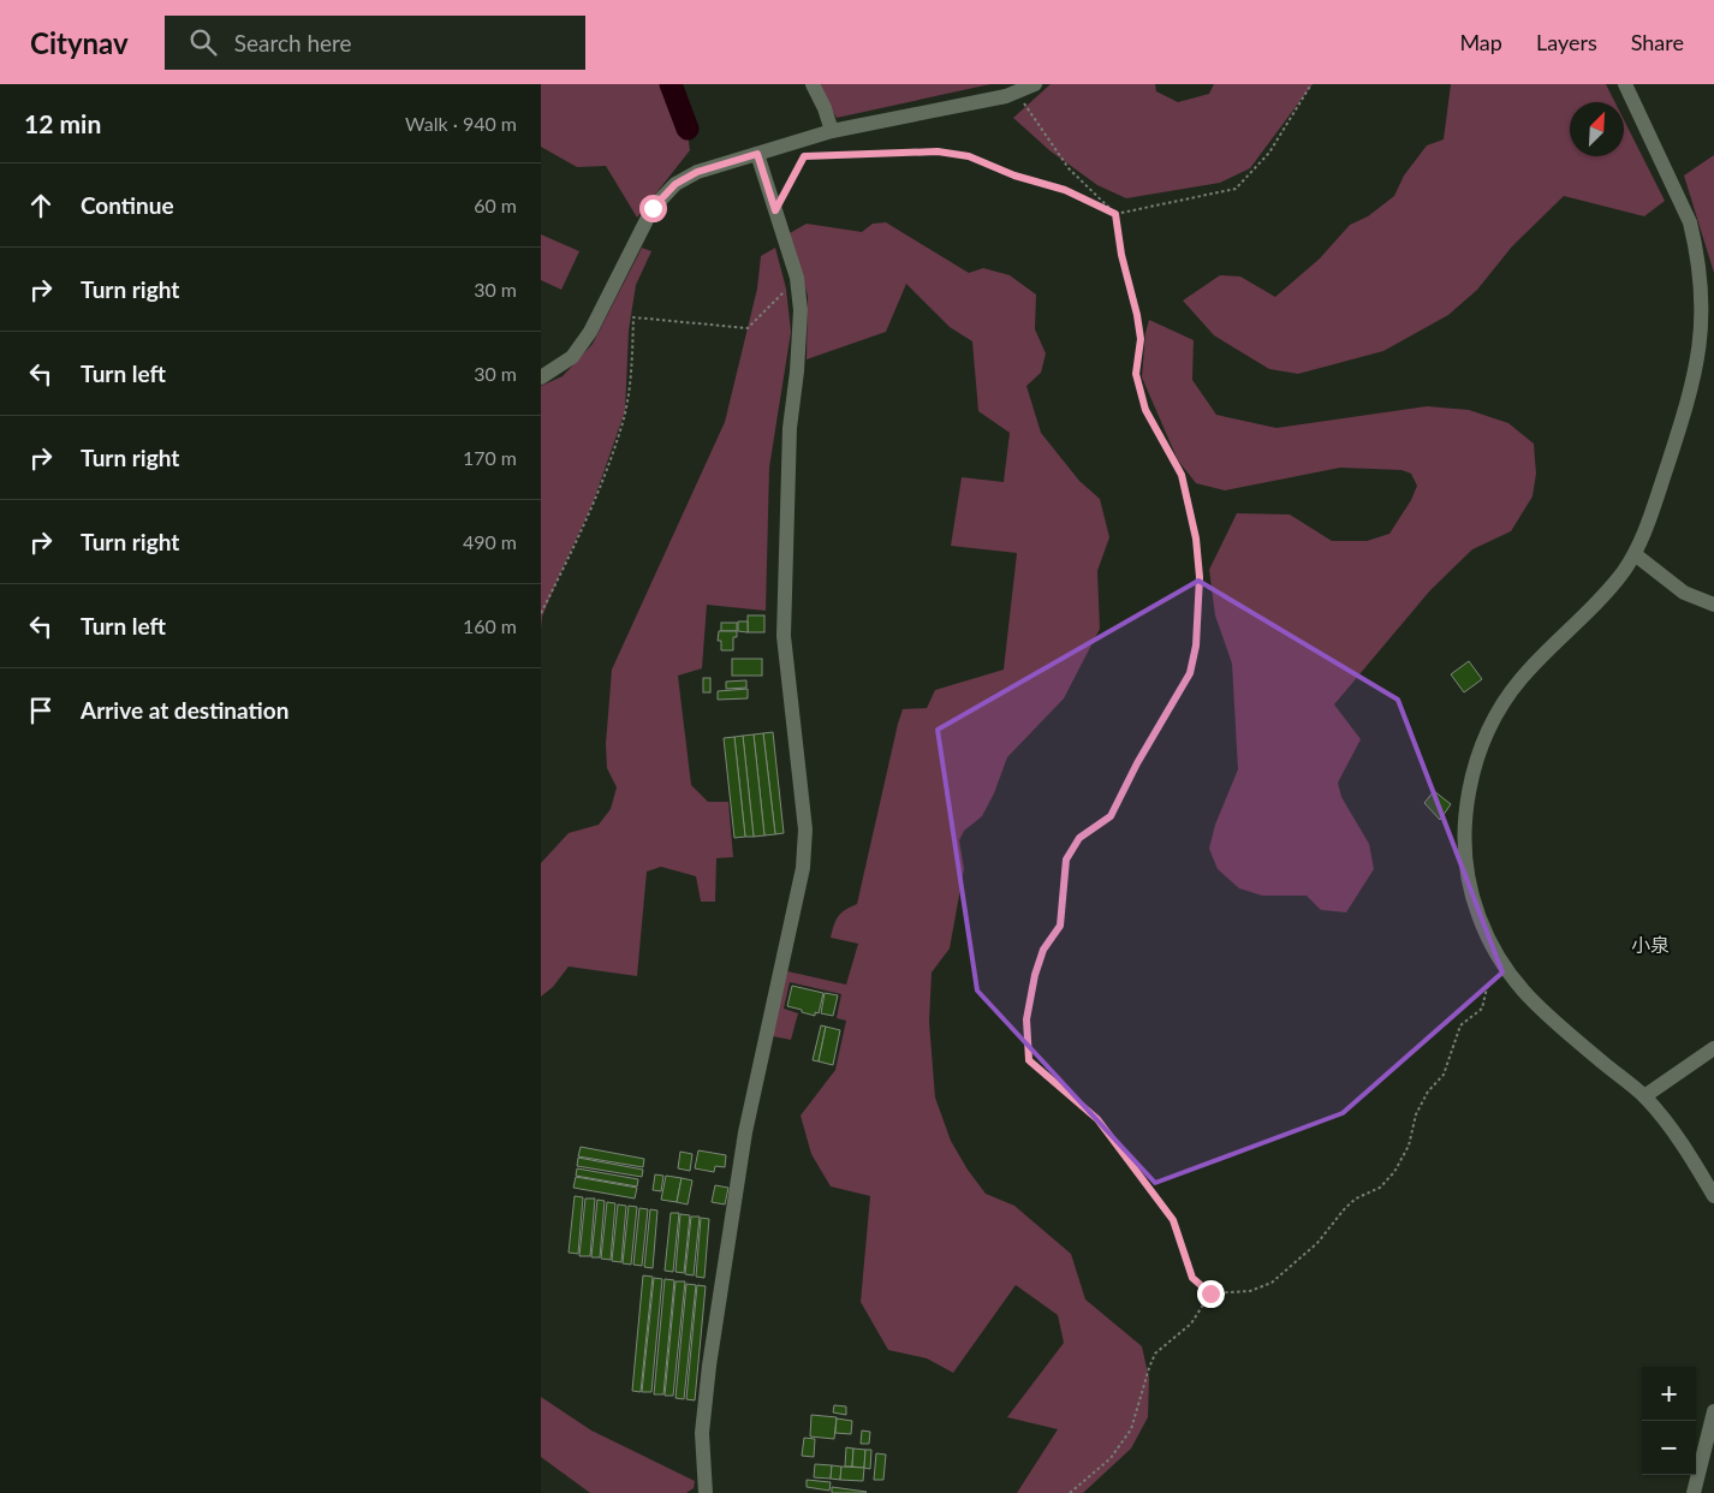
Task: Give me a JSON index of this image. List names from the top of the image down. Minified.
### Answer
{"districts":["小泉"],"north":"top right","page":{"header":"Citynav","search":"Search here","nav":["Map","Layers","Share"],"heading":["12 min","Walk · 940 m"],"list":[["Continue","60 m"],["Turn right","30 m"],["Turn left","30 m"],["Turn right","170 m"],["Turn right","490 m"],["Turn left","160 m"],"Arrive at destination"],"map_buttons":["+","−"]}}
